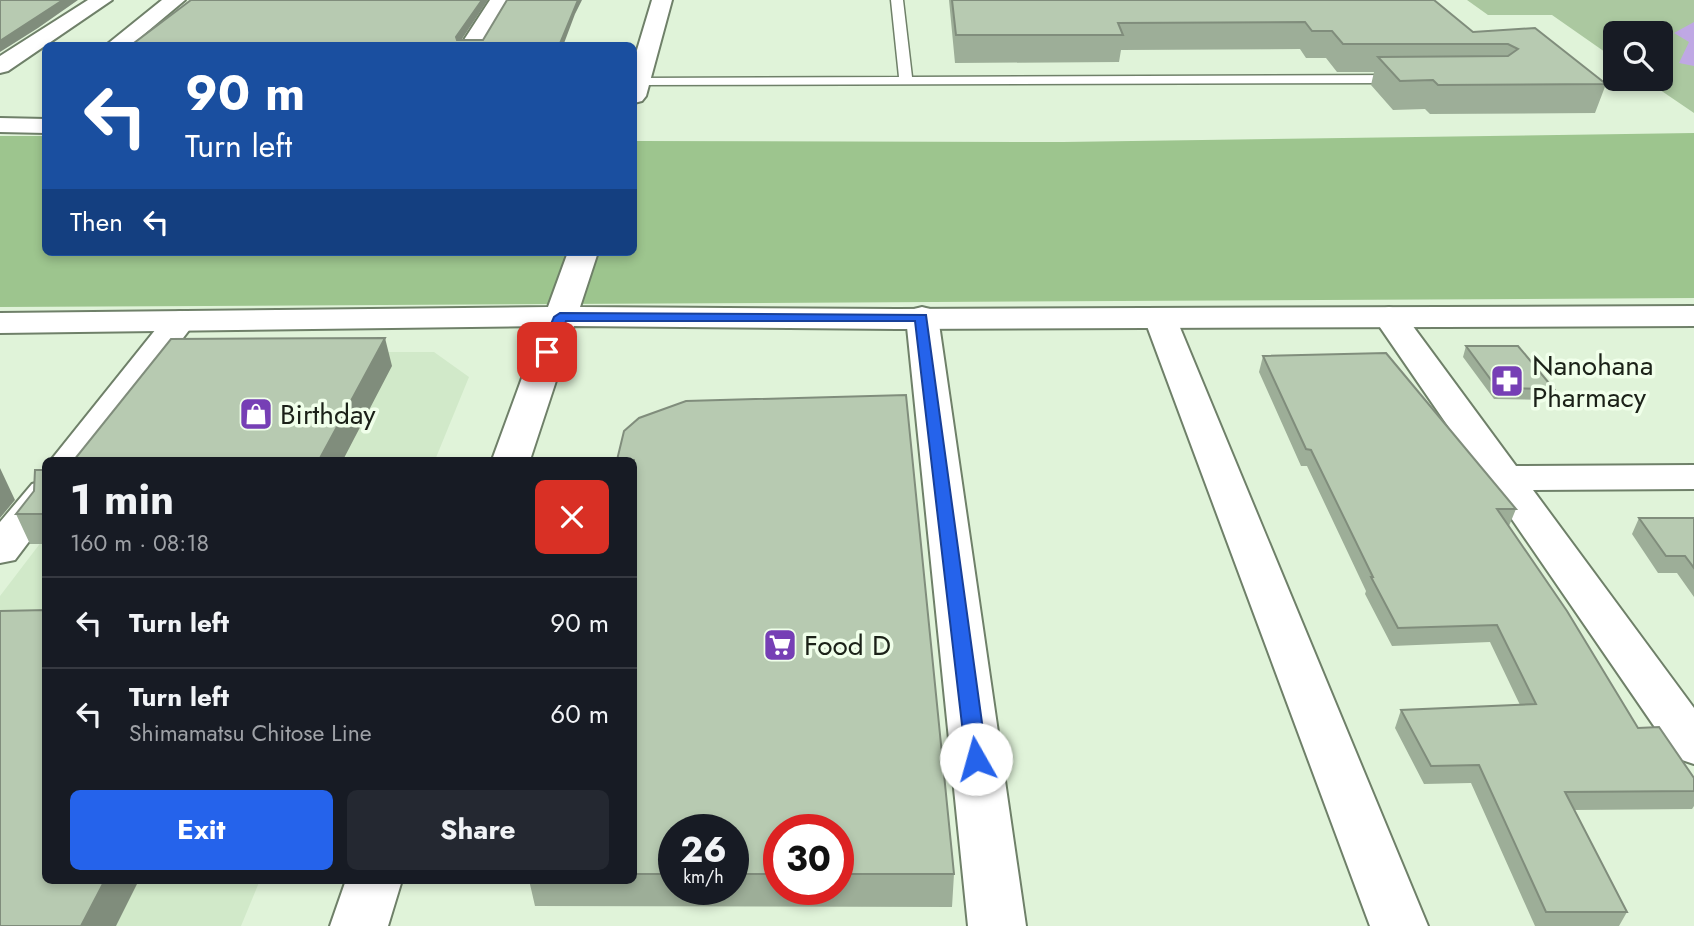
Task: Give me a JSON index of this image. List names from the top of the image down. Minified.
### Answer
{"places":{"pharmacy":["Nanohana Pharmacy"],"shop":["Birthday"],"supermarket":["Food D"]},"page":{"turn":["90 m","Turn left"],"then":"Then","heading":["1 min","160 m · 08:18"],"list":[{"name":"Turn left","value":"90 m"},{"name":"Turn left","note":"Shimamatsu Chitose Line","value":"60 m"}],"buttons":["Exit","Share"],"speed":"26 km/h","limit":"30"}}
